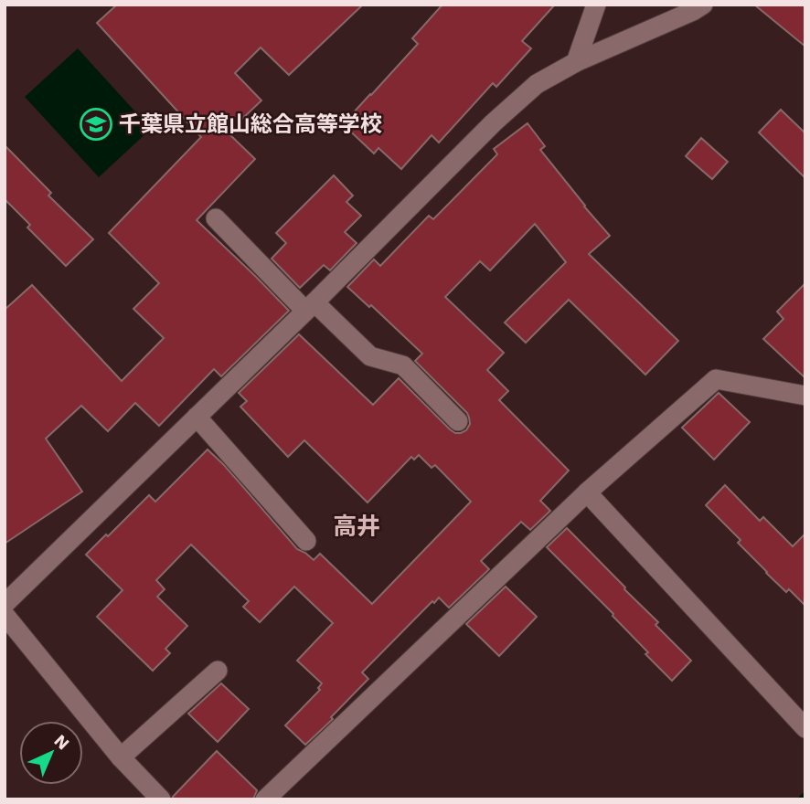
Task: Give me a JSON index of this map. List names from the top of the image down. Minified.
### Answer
{"districts":["高井"],"places":{"school or university":["千葉県立館山総合高等学校"]},"north":"top right"}
